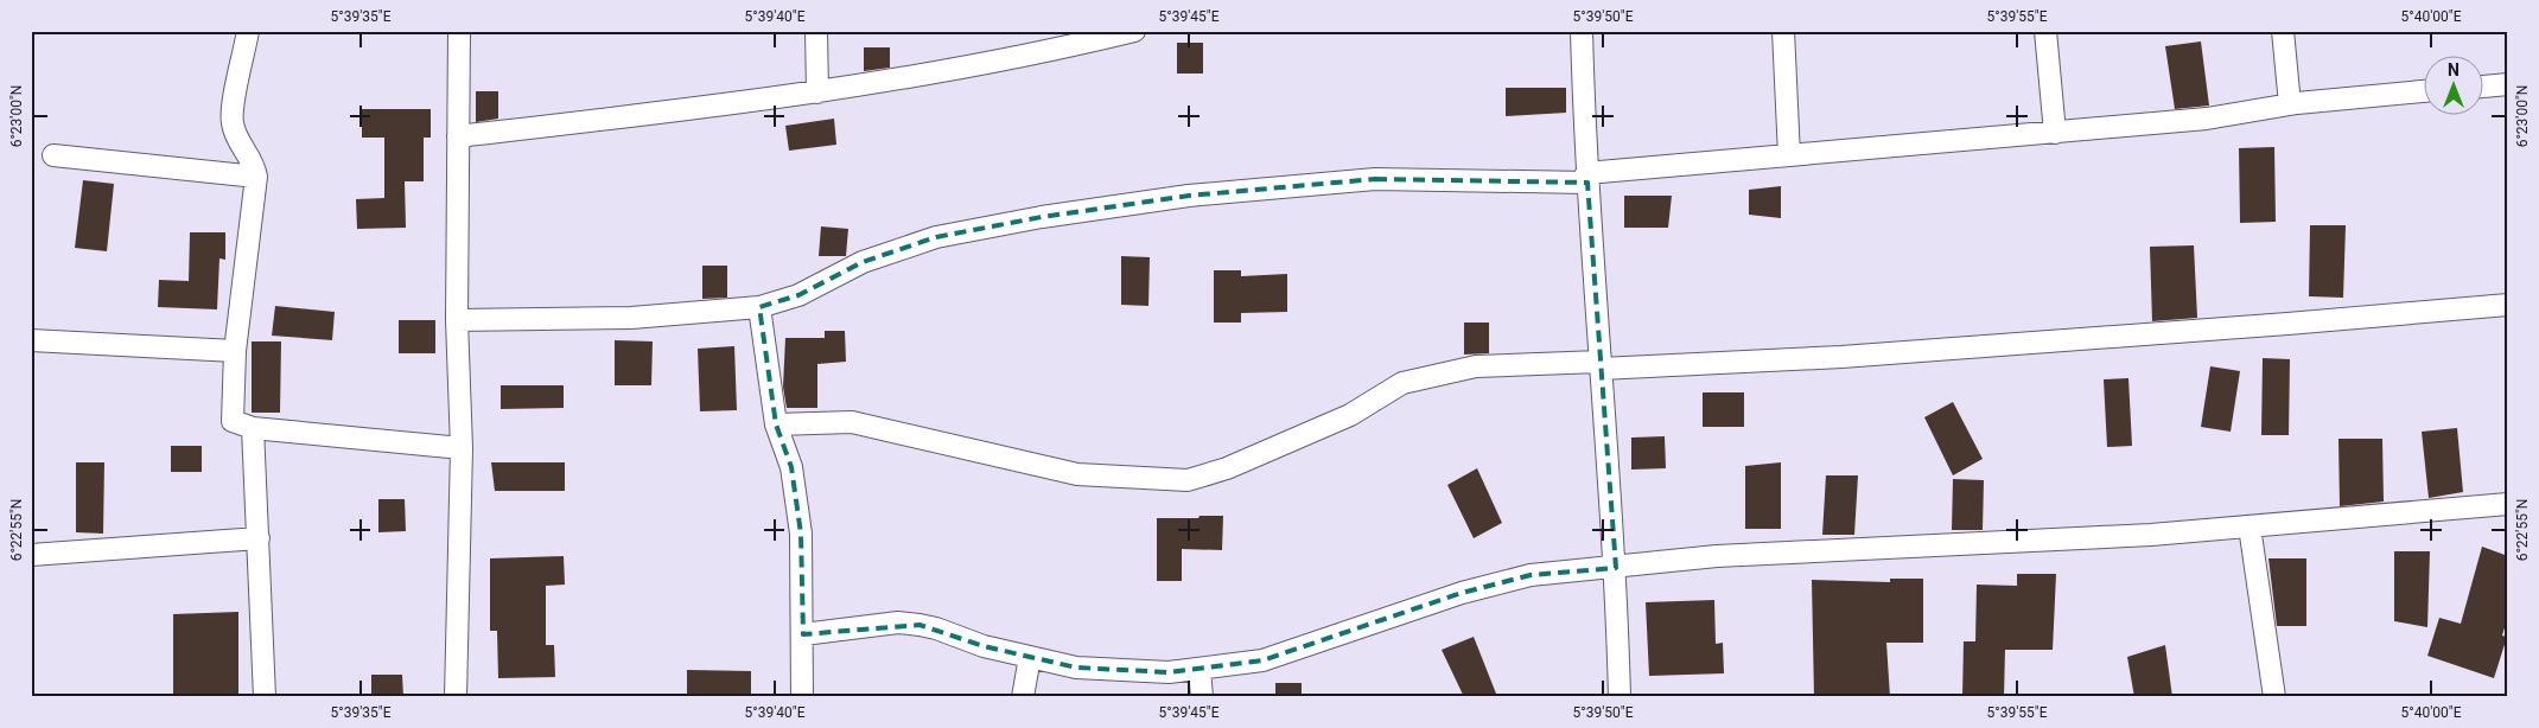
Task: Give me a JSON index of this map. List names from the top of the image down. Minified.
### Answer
{"north":"top","coordinates":["5°39'35\"E","5°39'40\"E","5°39'45\"E","5°39'50\"E","5°39'55\"E","5°40'00\"E","6°23'00\"N","6°22'55\"N"]}
